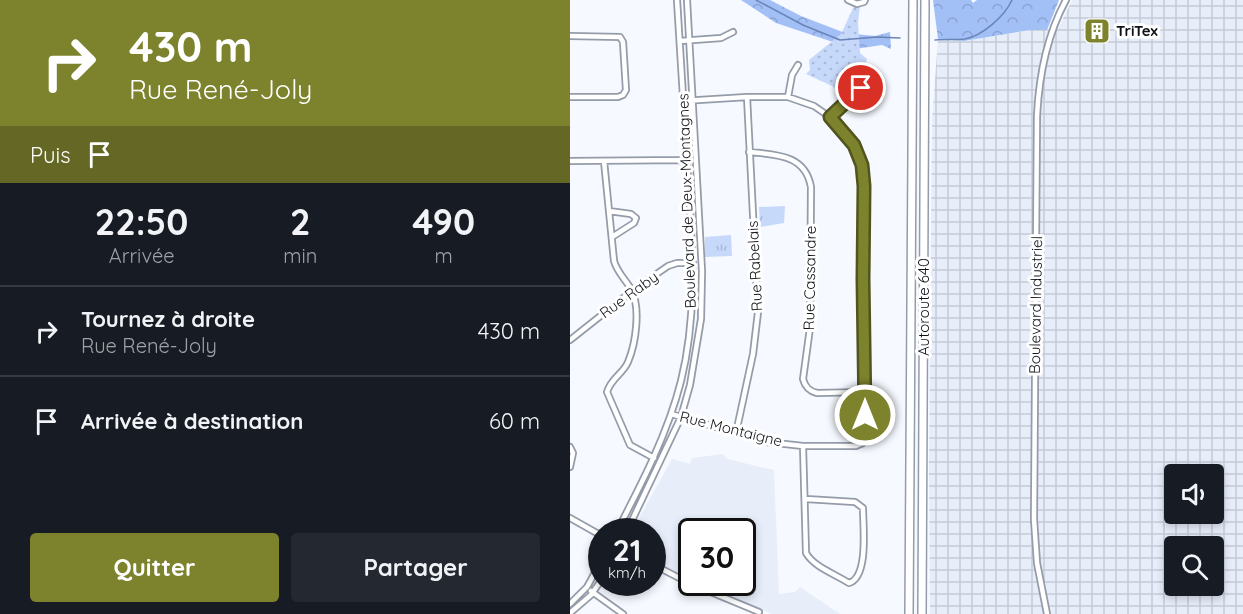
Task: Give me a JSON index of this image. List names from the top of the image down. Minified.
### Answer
{"streets":{"highway":["Autoroute 640"],"street":["Boulevard de Deux-Montagnes","Rue Rabelais","Rue Cassandre","Rue Raby","Boulevard Industriel","Rue Montaigne"]},"crossings":[["Boulevard de Deux-Montagnes","Rue Raby"],["Boulevard de Deux-Montagnes","Rue Montaigne"],["Rue Rabelais","Rue Cassandre"],["Rue Rabelais","Rue Montaigne"],["Rue Cassandre","Rue Montaigne"]],"places":{"building":["TriTex"]},"page":{"turn":["430 m","Rue René-Joly"],"then":"Puis","eta":["22:50","Arrivée","2","min","490","m"],"list":[{"name":"Tournez à droite","note":"Rue René-Joly","value":"430 m"},{"name":"Arrivée à destination","value":"60 m"}],"speed":"21 km/h","limit":"30","buttons":["Quitter","Partager"]}}
